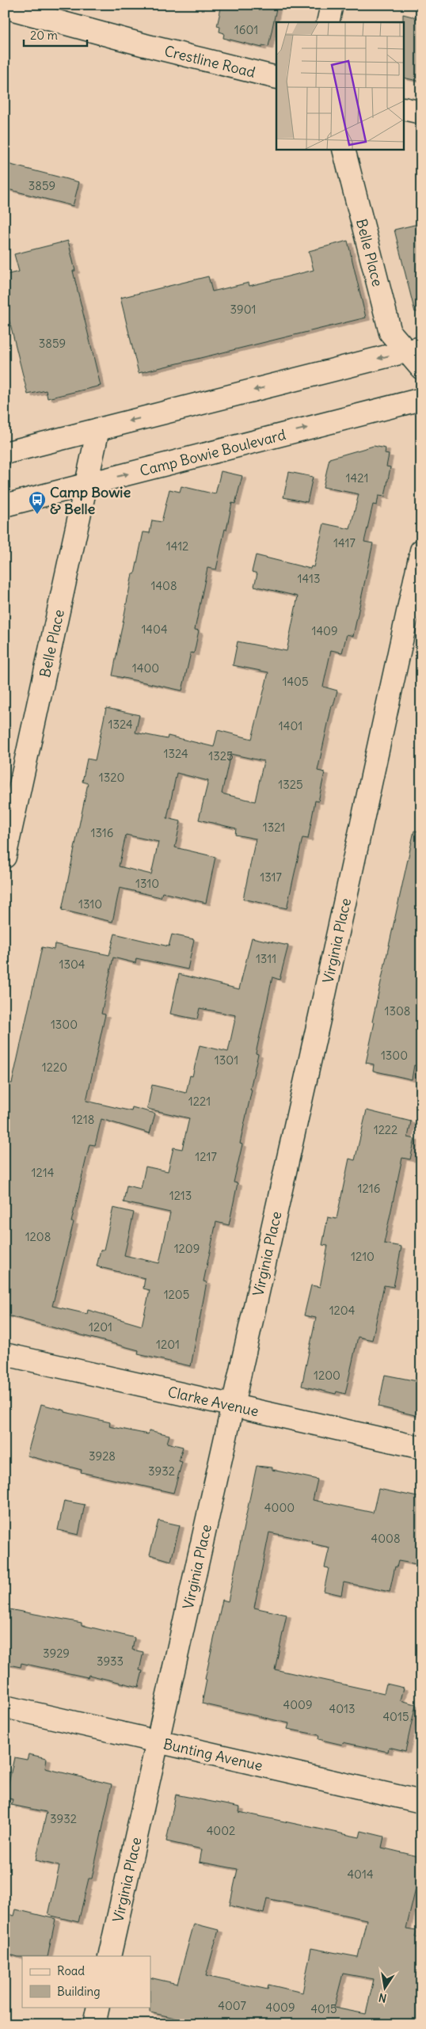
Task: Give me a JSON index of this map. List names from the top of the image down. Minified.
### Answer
{"streets":{"street":["Crestline Road","Belle Place","Camp Bowie Boulevard","Virginia Place","Clarke Avenue","Bunting Avenue"]},"crossings":[["Belle Place","Camp Bowie Boulevard"],["Virginia Place","Clarke Avenue"],["Virginia Place","Bunting Avenue"]],"places":{"bus stop":["Camp Bowie & Belle"]},"house_numbers":["1601","3859","3901","3859","1421","1417","1412","1413","1408","1404","1409","1400","1405","1324","1401","1324","1325","1320","1325","1321","1316","1317","1310","1310","1311","1304","1308","1300","1300","1301","1220","1221","1218","1222","1217","1214","1216","1213","1208","1209","1210","1205","1204","1201","1201","1200","3928","3932","4000","4008","3929","3933","4009","4013","4015","3932","4002","4014","4007","4009","4015"],"legend":["Road","Building"],"scale_bar":"20 m","north":"bottom"}
